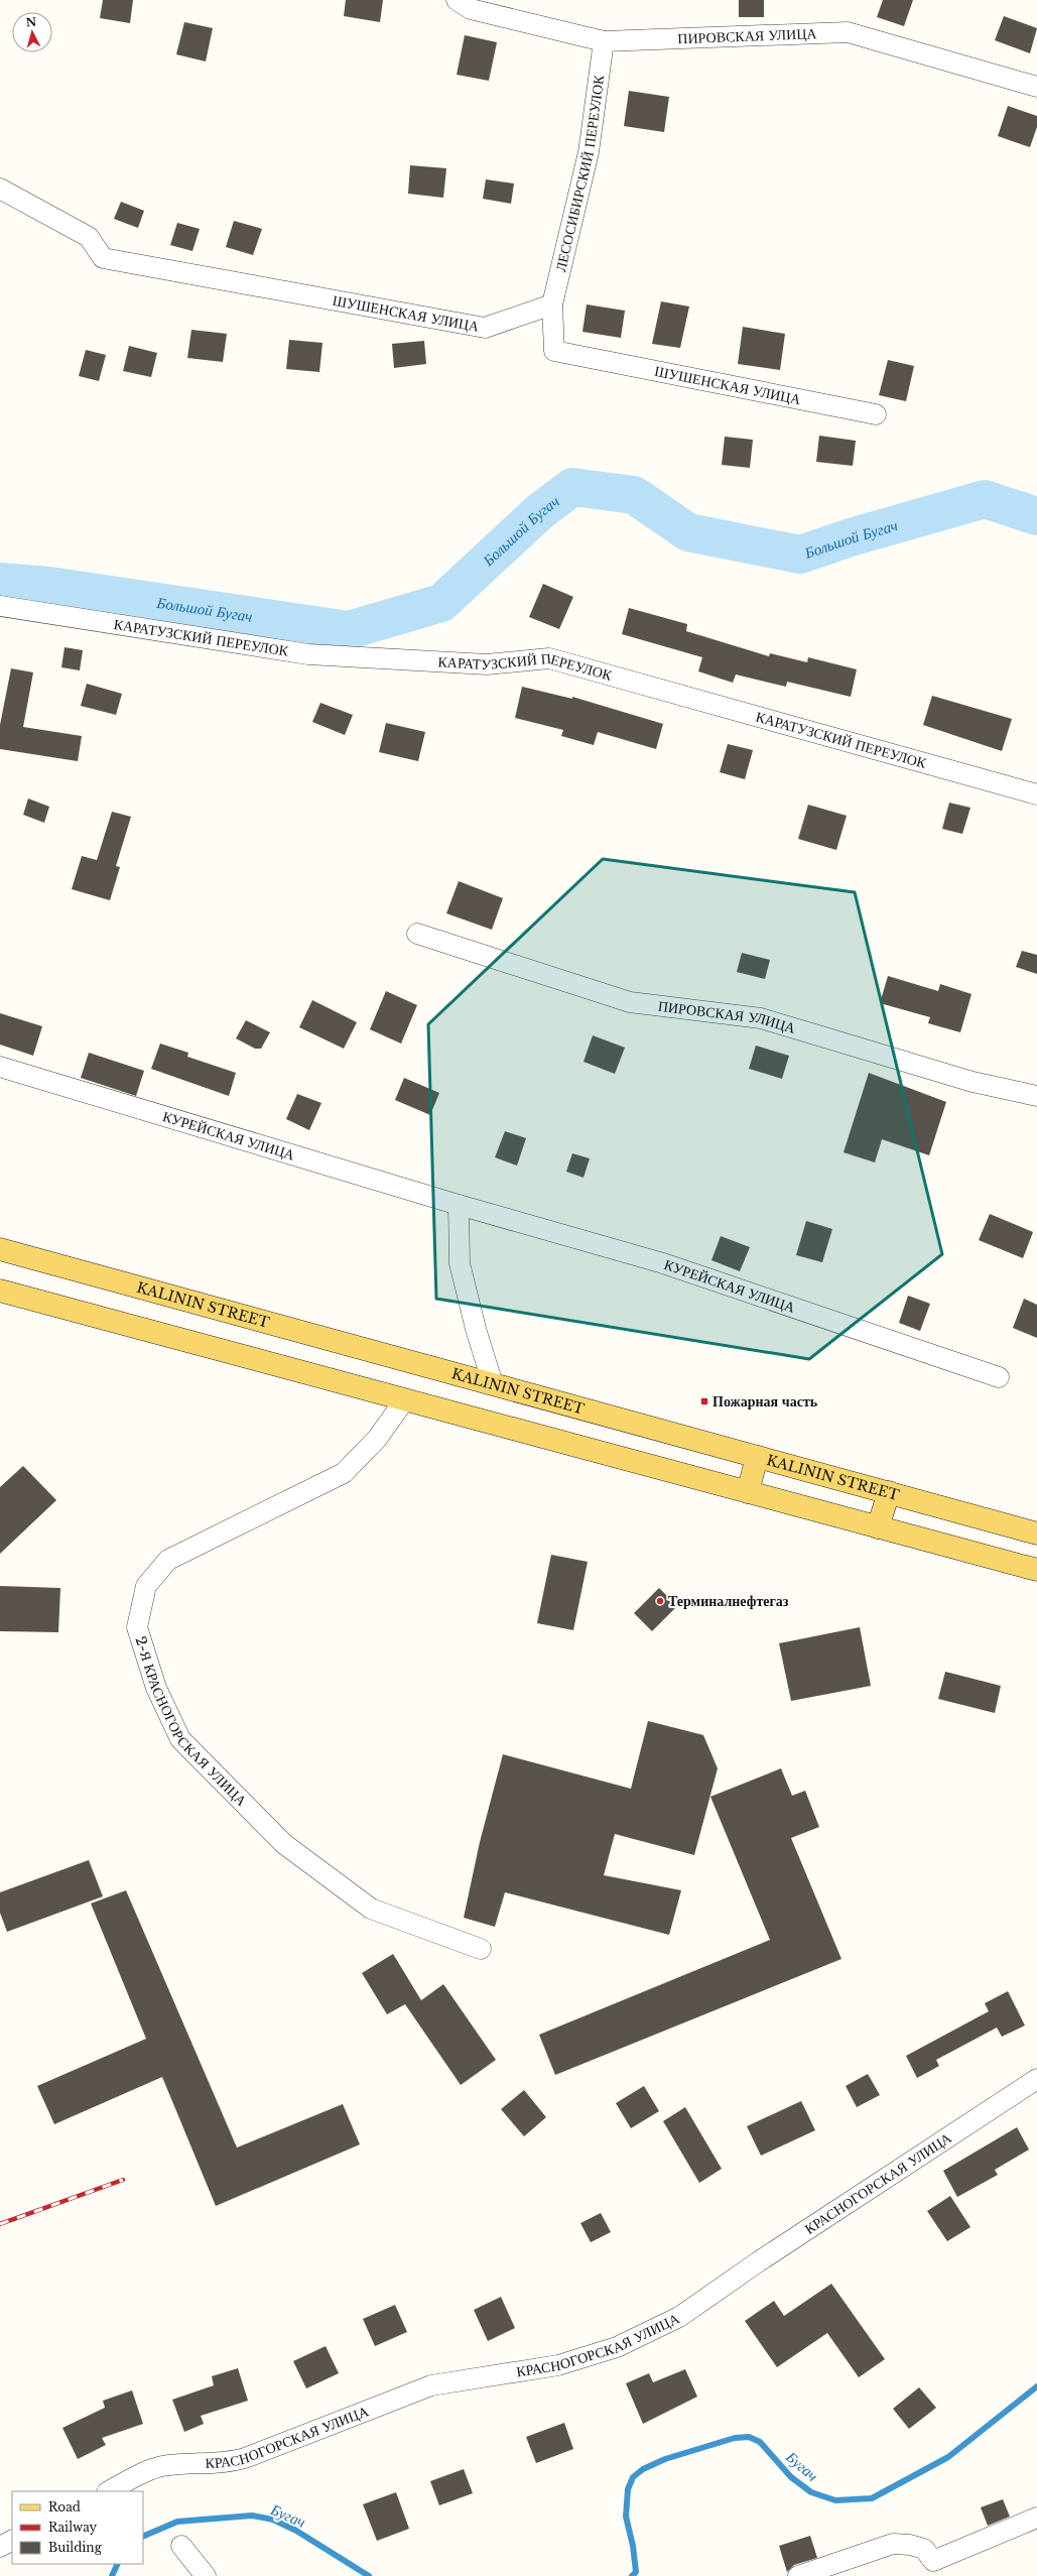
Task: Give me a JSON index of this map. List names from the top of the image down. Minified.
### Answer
{"streets":{"main road":["KALININ STREET"],"street":["ПИРОВСКАЯ УЛИЦА","ЛЕСОСИБИРСКИЙ ПЕРЕУЛОК","ШУШЕНСКАЯ УЛИЦА","КАРАТУЗСКИЙ ПЕРЕУЛОК","КУРЕЙСКАЯ УЛИЦА","2-Я КРАСНОГОРСКАЯ УЛИЦА","КРАСНОГОРСКАЯ УЛИЦА"]},"crossings":[["ПИРОВСКАЯ УЛИЦА","ЛЕСОСИБИРСКИЙ ПЕРЕУЛОК"],["ЛЕСОСИБИРСКИЙ ПЕРЕУЛОК","ШУШЕНСКАЯ УЛИЦА"]],"water":["Большой Бугач","Бугач"],"places":{"transit":["Пожарная часть"],"other":["Терминалнефтегаз"]},"legend":["Road","Railway","Building"],"north":"top"}
